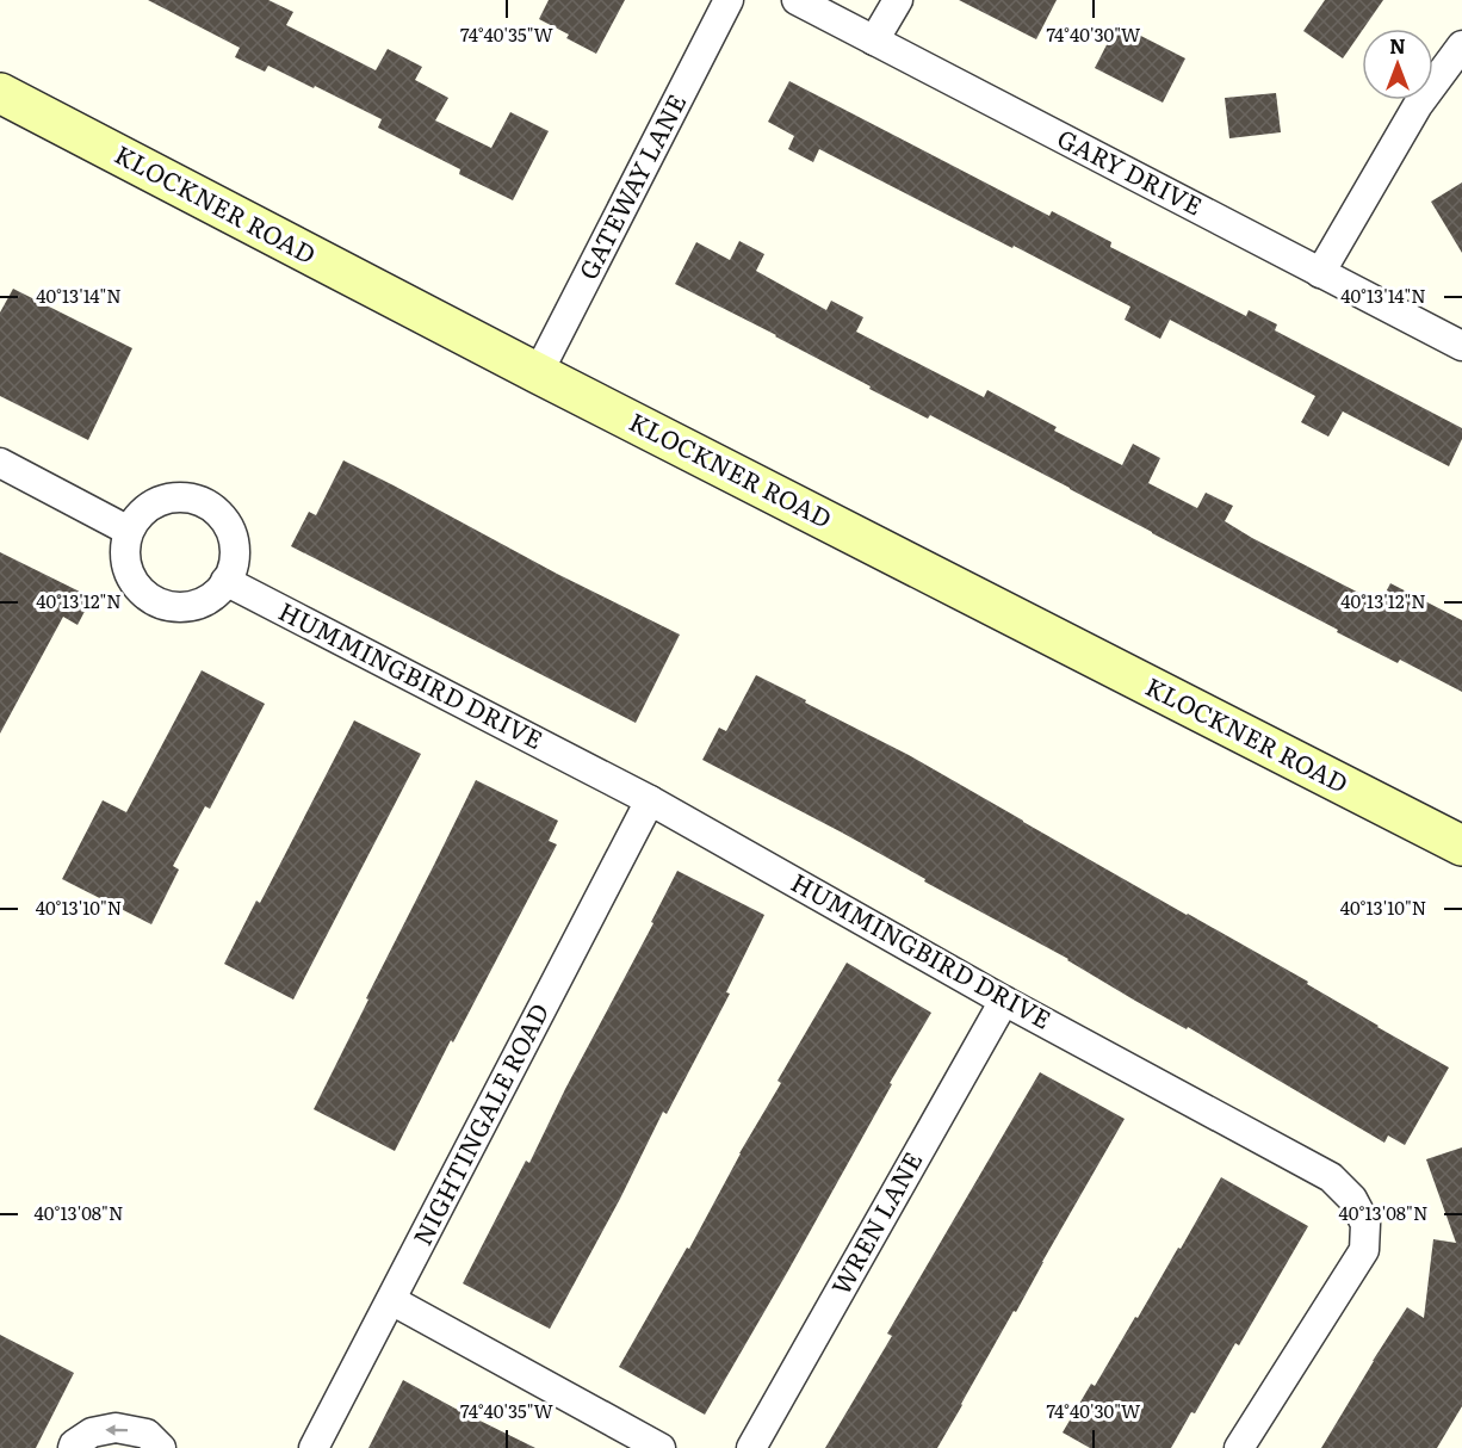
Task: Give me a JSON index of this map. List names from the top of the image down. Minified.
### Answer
{"streets":{"main road":["KLOCKNER ROAD"],"street":["GARY DRIVE","GATEWAY LANE","HUMMINGBIRD DRIVE","NIGHTINGALE ROAD","WREN LANE"]},"crossings":[["GATEWAY LANE","KLOCKNER ROAD"],["HUMMINGBIRD DRIVE","NIGHTINGALE ROAD"],["HUMMINGBIRD DRIVE","WREN LANE"]],"north":"top","coordinates":["74°40'35\"W","74°40'30\"W","40°13'14\"N","40°13'12\"N","40°13'10\"N","40°13'08\"N"]}
